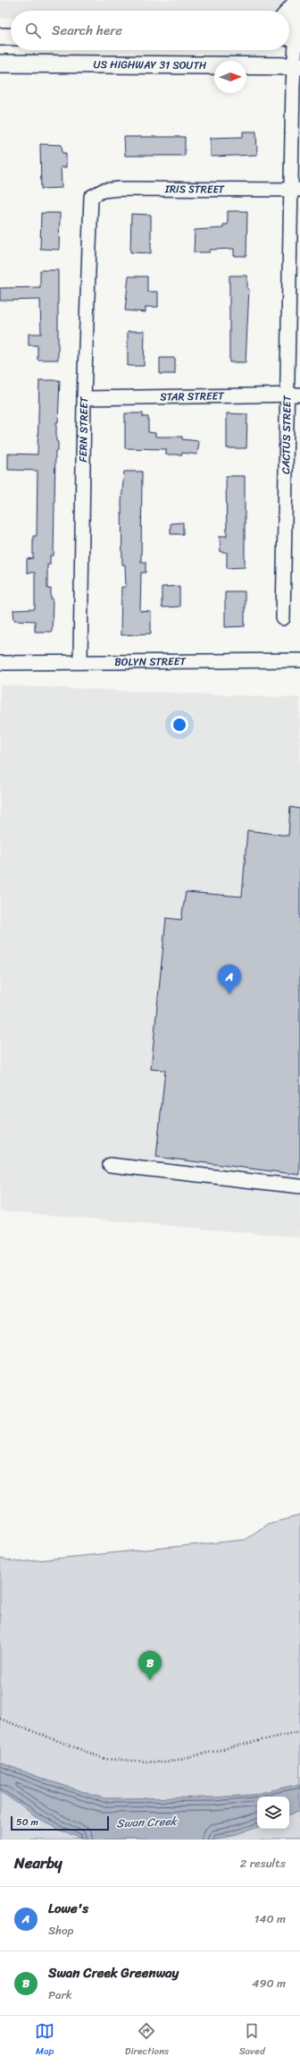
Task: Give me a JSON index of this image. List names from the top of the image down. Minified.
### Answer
{"streets":{"main road":["US HIGHWAY 31 SOUTH"],"street":["IRIS STREET","STAR STREET","FERN STREET","CACTUS STREET","BOLYN STREET"]},"crossings":[["US HIGHWAY 31 SOUTH","CACTUS STREET"],["IRIS STREET","FERN STREET"],["IRIS STREET","CACTUS STREET"],["STAR STREET","FERN STREET"],["STAR STREET","CACTUS STREET"],["FERN STREET","BOLYN STREET"]],"water":["Swan Creek"],"scale_bar":"50 m","north":"right","page":{"search":"Search here","pins":["A","B"],"scale":"50 m","heading":["Nearby","2 results"],"list":[{"mark":"A","name":"Lowe's","note":"Shop","value":"140 m"},{"mark":"B","name":"Swan Creek Greenway","note":"Park","value":"490 m"}],"nav":["Map","Directions","Saved"]}}
